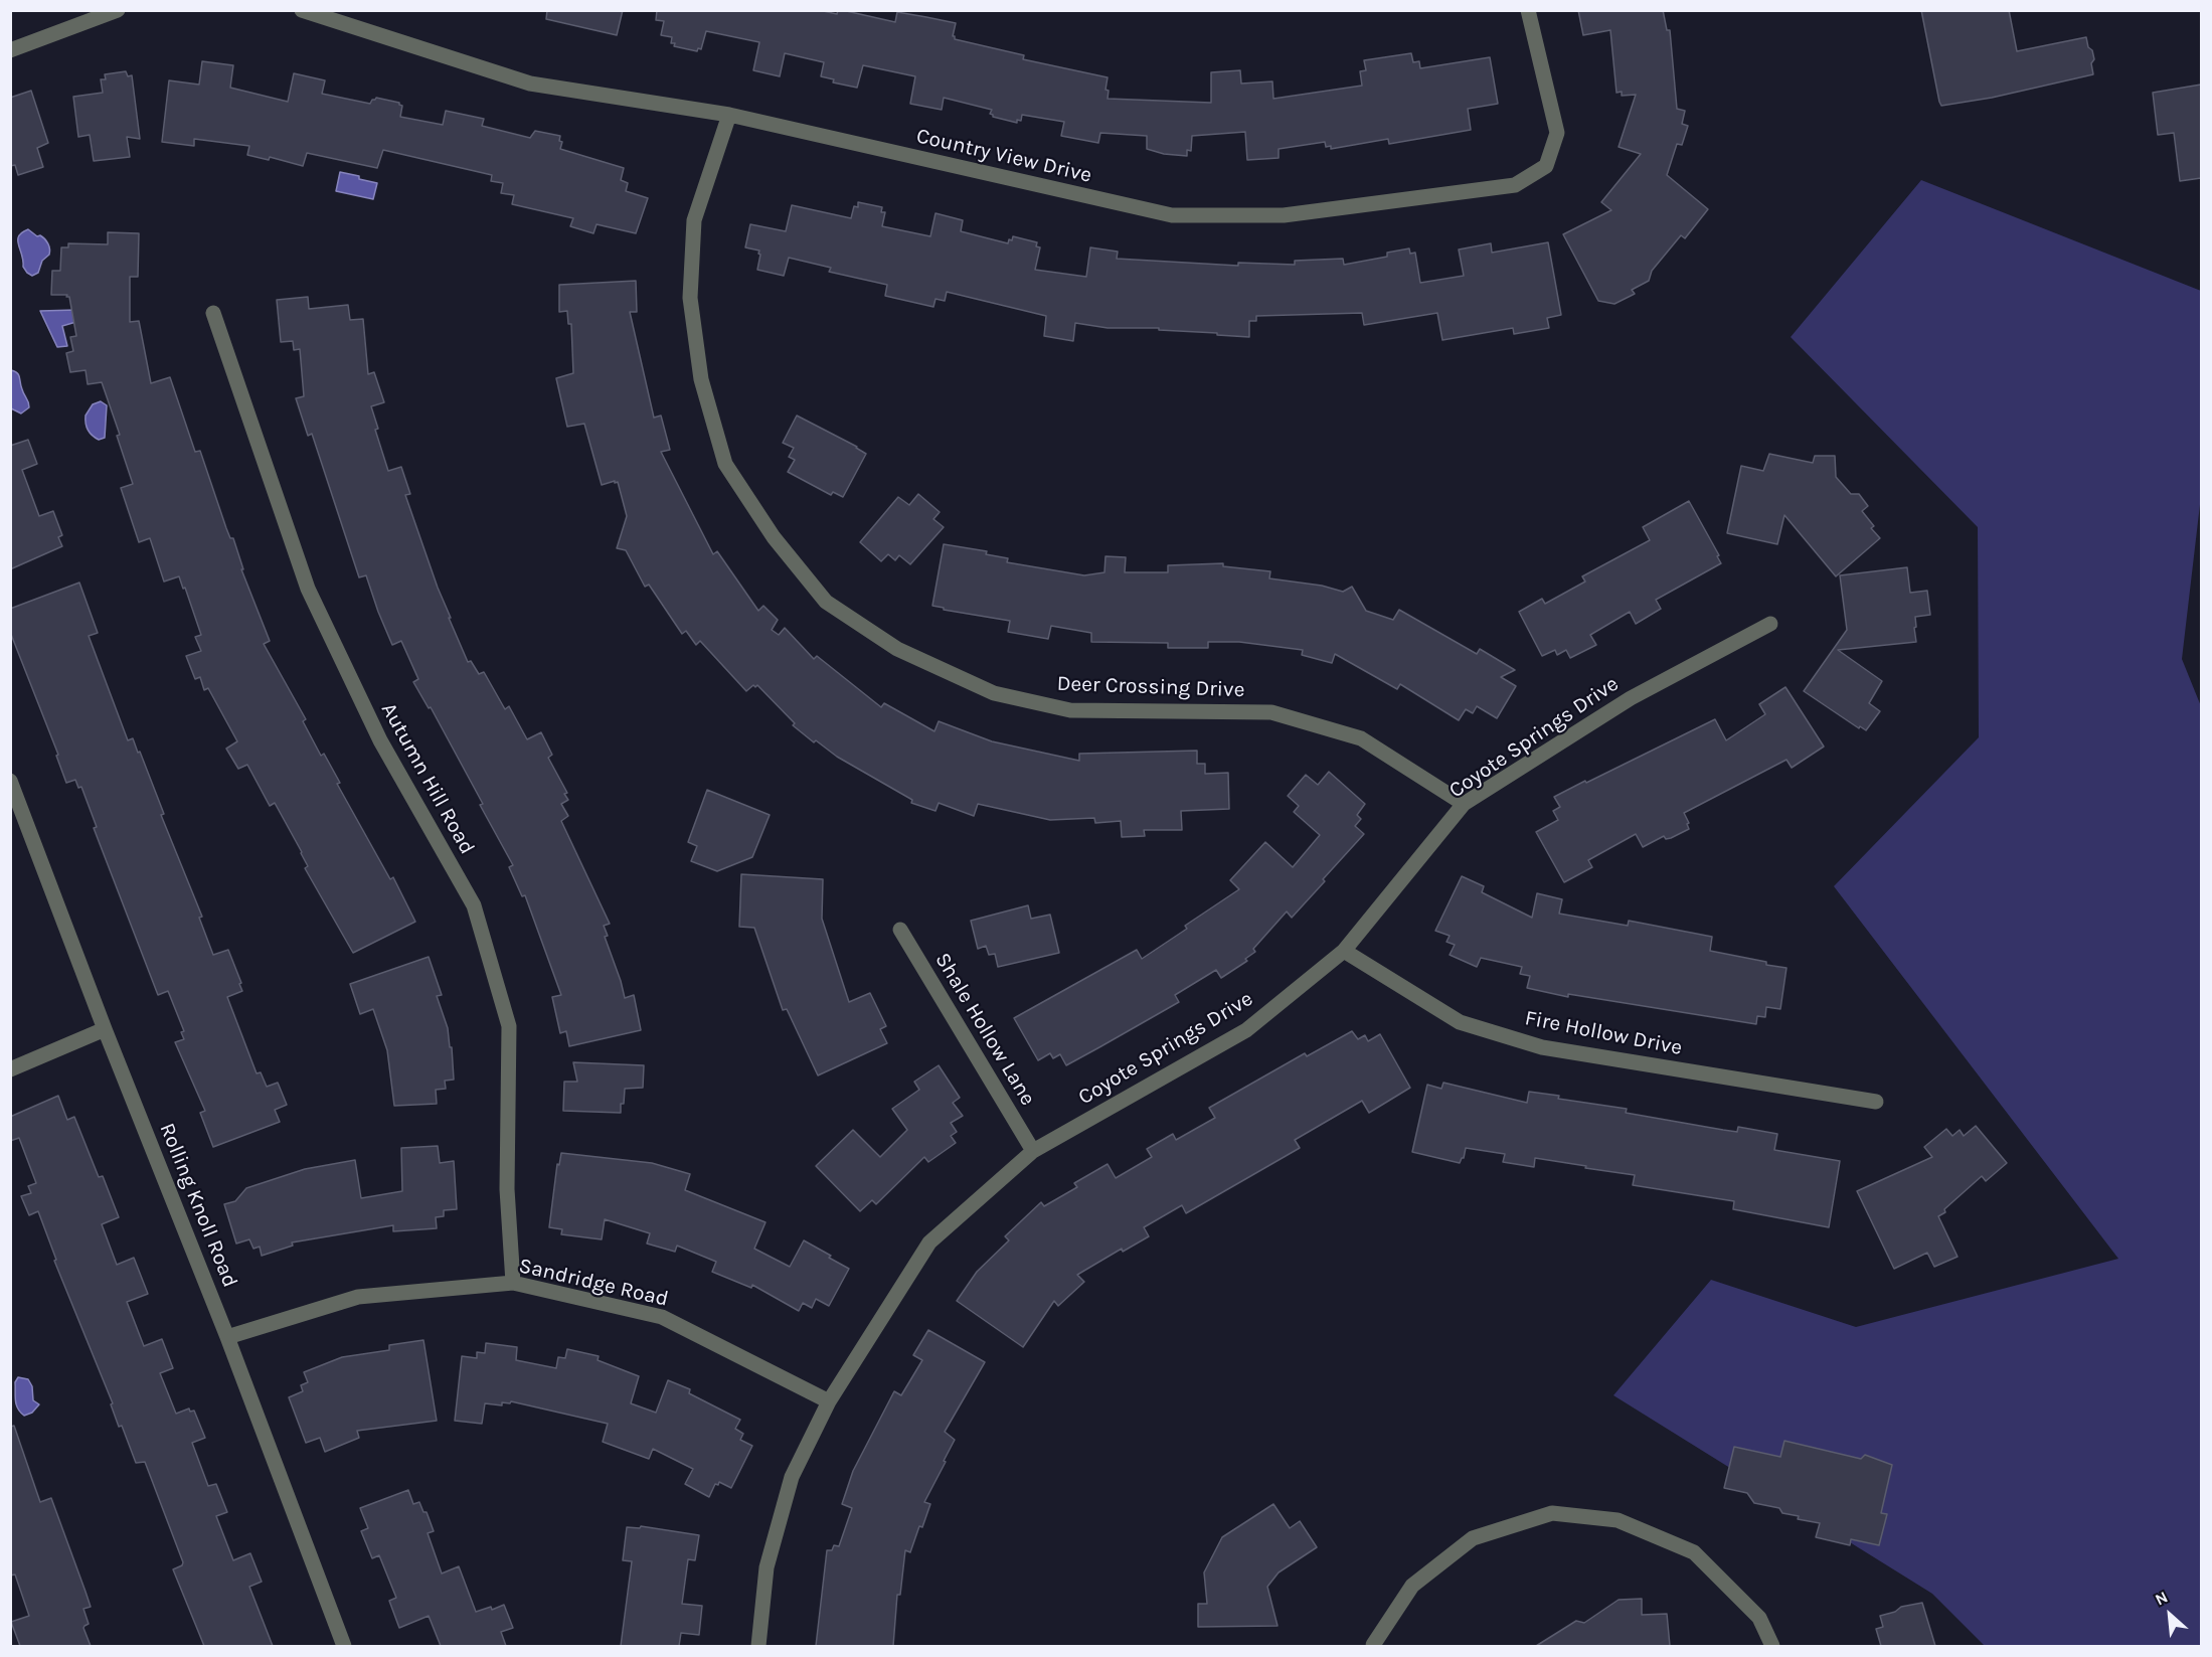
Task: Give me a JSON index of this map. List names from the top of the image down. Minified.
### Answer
{"streets":{"street":["Country View Drive","Deer Crossing Drive","Coyote Springs Drive","Autumn Hill Road","Shale Hollow Lane","Fire Hollow Drive","Rolling Knoll Road","Sandridge Road"]},"crossings":[["Country View Drive","Deer Crossing Drive"],["Deer Crossing Drive","Coyote Springs Drive"],["Coyote Springs Drive","Shale Hollow Lane"],["Coyote Springs Drive","Fire Hollow Drive"],["Coyote Springs Drive","Sandridge Road"],["Autumn Hill Road","Sandridge Road"],["Rolling Knoll Road","Sandridge Road"]],"north":"top left"}
